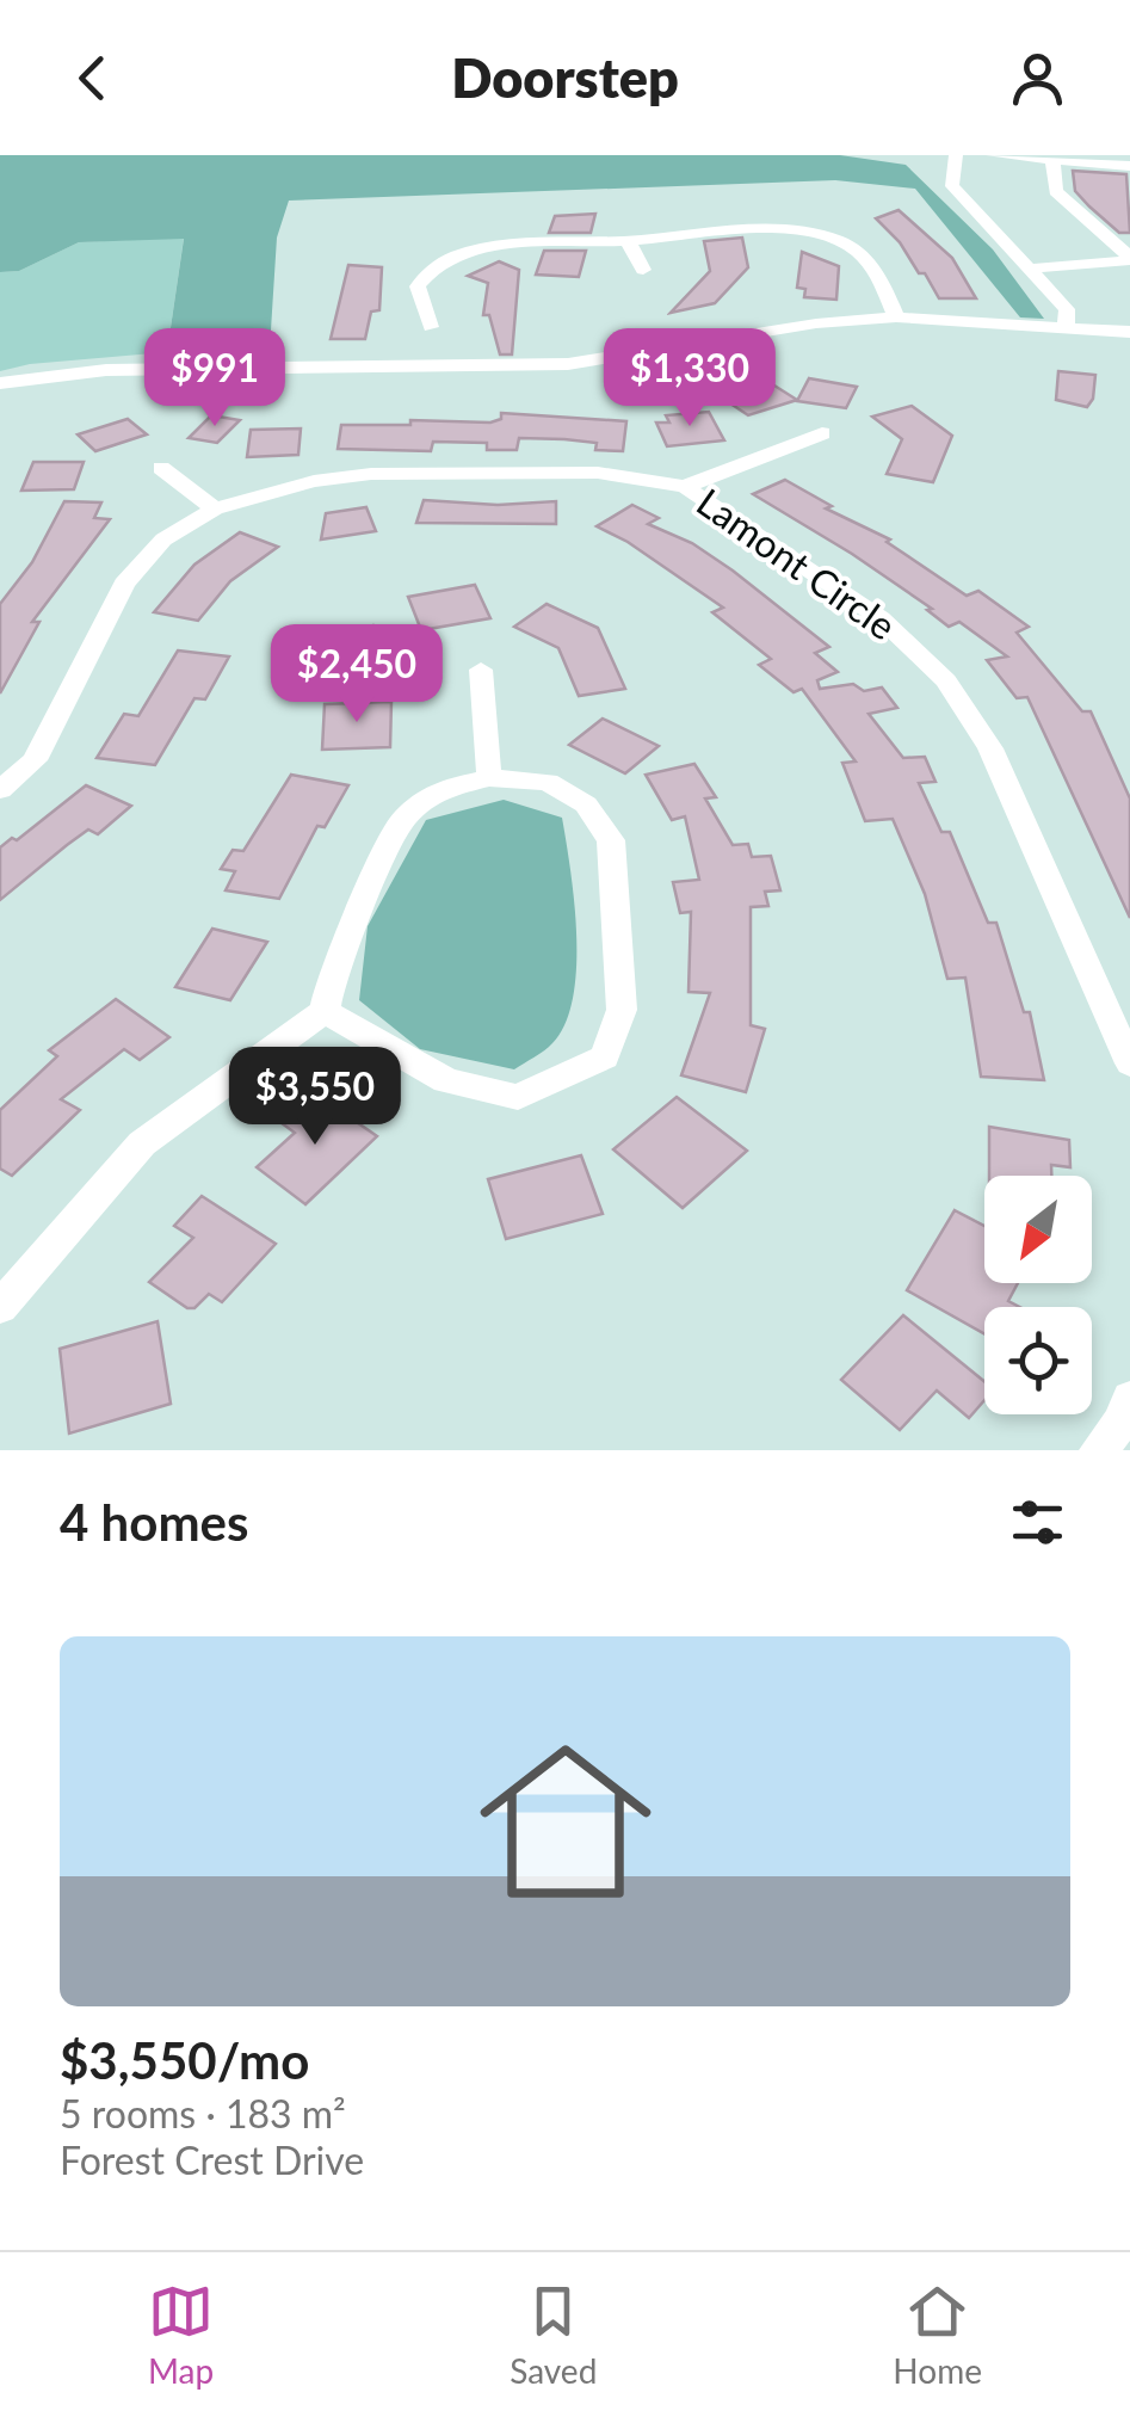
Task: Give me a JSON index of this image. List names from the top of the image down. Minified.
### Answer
{"streets":{"street":["Lamont Circle"]},"north":"bottom left","page":{"header":"Doorstep","price":["$991","$1,330","$2,450","$3,550"],"heading":"4 homes","list":[{"name":"$3,550/mo","note":"5 rooms · 183 m² · Forest Crest Drive"}],"tabs":["Map","Saved","Home"]}}
